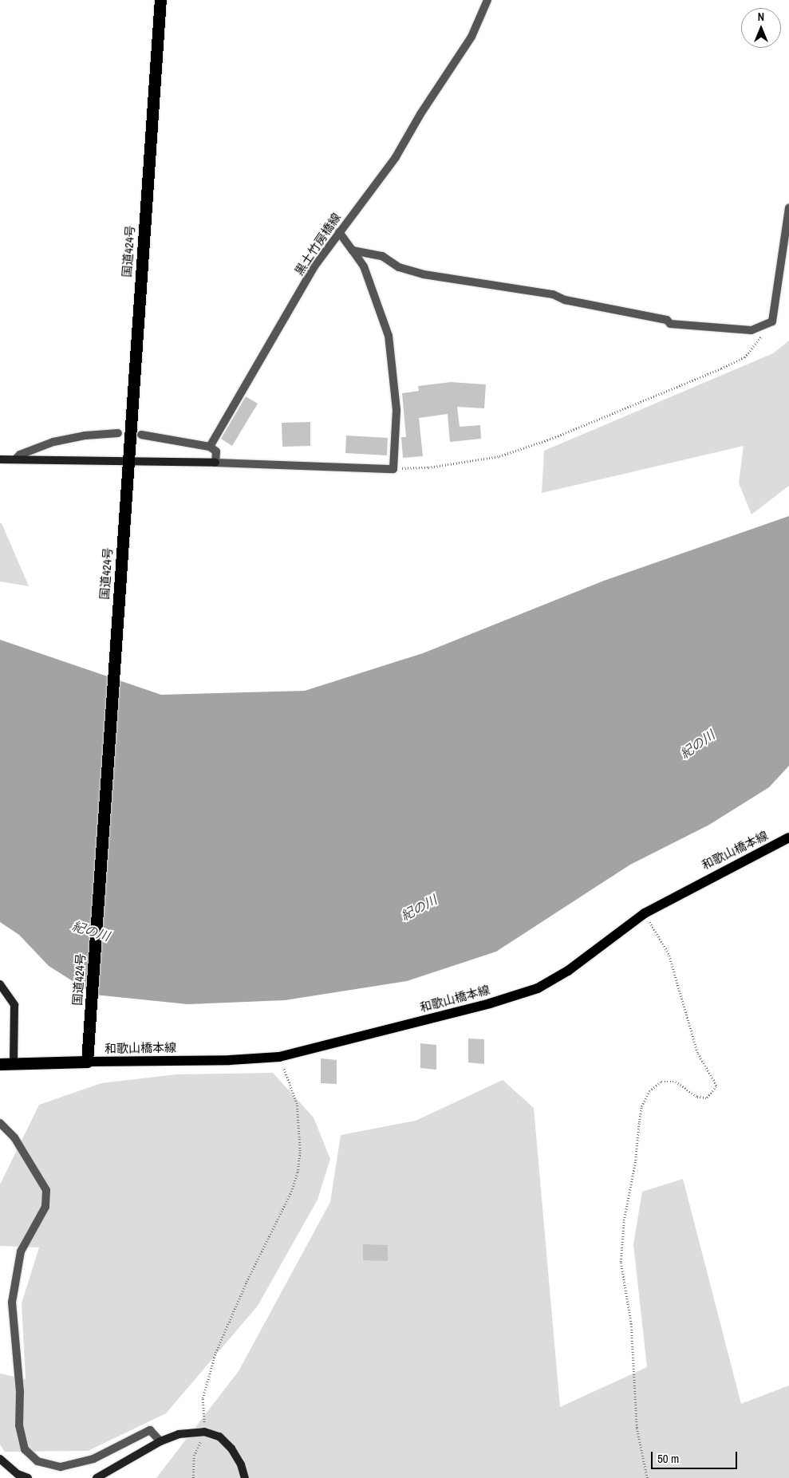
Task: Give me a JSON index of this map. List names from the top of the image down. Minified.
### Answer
{"streets":{"highway":["国道424号"],"main road":["和歌山橋本線"],"street":["黒土竹房橋線"]},"crossings":[["国道424号","和歌山橋本線"]],"water":["紀の川"],"scale_bar":"50 m","north":"top"}
